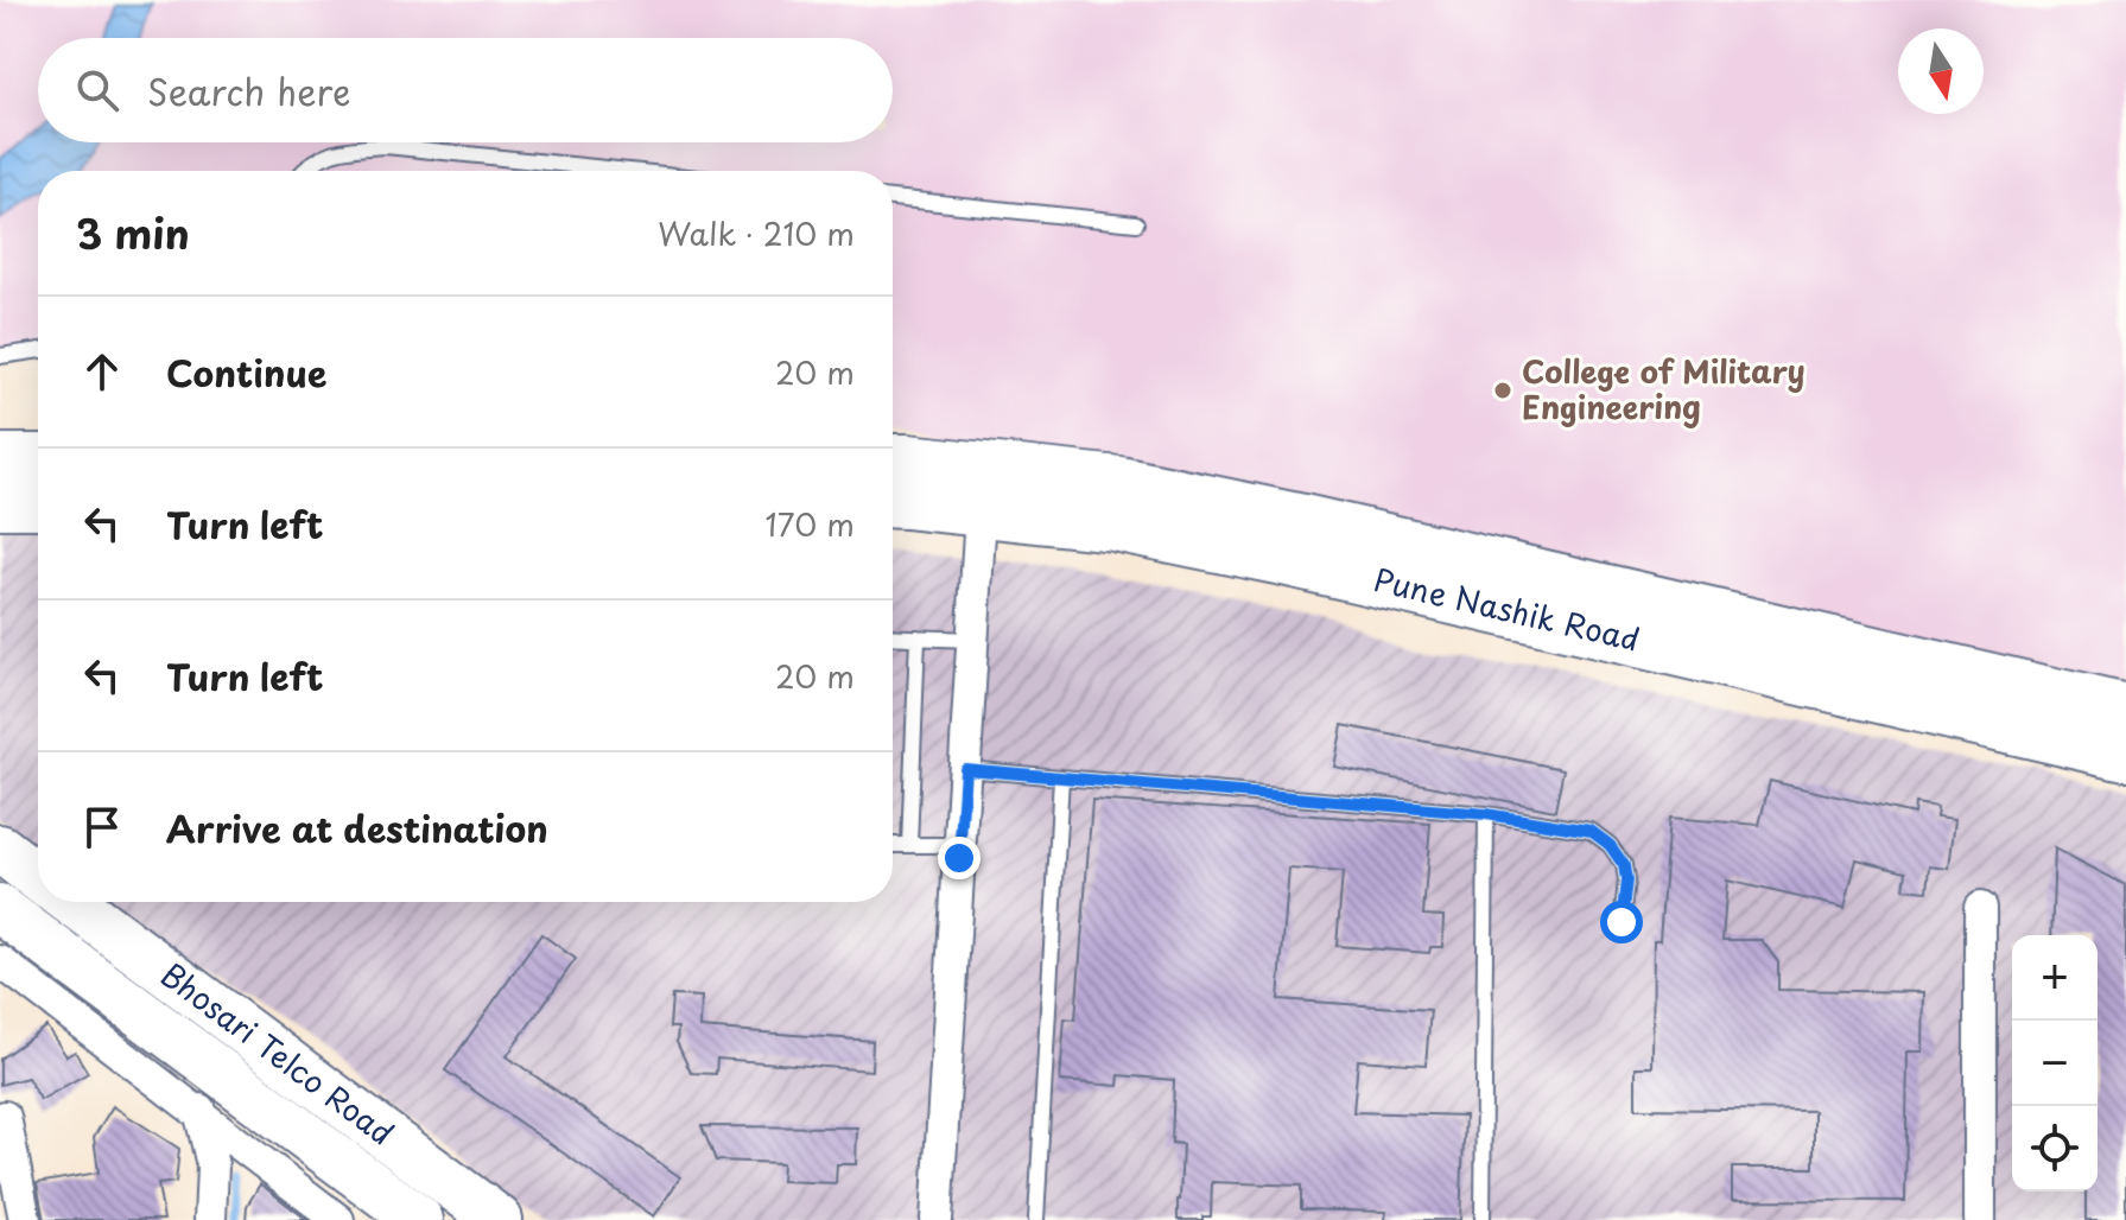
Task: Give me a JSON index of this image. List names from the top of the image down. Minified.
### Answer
{"streets":{"highway":["Pune Nashik Road"],"main road":["Bhosari Telco Road"]},"places":["College of Military Engineering"],"north":"bottom","page":{"search":"Search here","heading":["3 min","Walk · 210 m"],"list":[["Continue","20 m"],["Turn left","170 m"],["Turn left","20 m"],"Arrive at destination"],"map_buttons":["+","−"]}}
